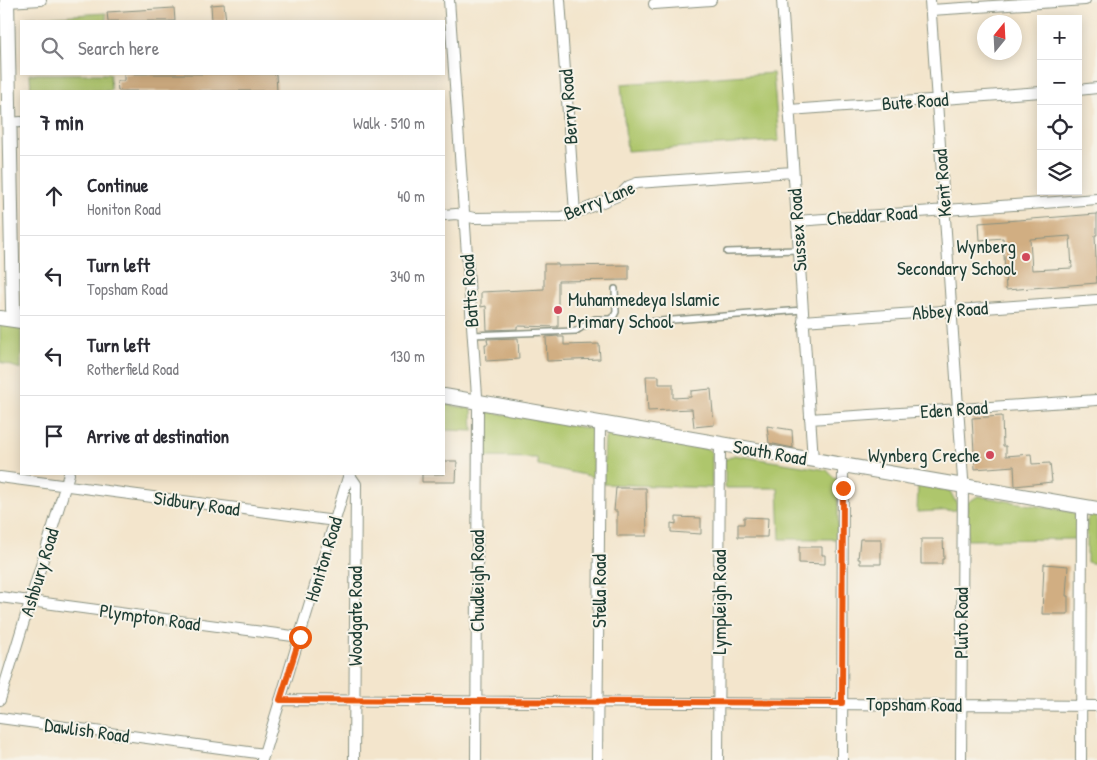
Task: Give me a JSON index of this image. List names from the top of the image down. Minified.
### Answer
{"streets":{"street":["Bute Road","Berry Road","Kent Road","Berry Lane","Cheddar Road","Sussex Road","Batts Road","Abbey Road","Eden Road","South Road","Sidbury Road","Honiton Road","Ashbury Road","Chudleigh Road","Stella Road","Lympleigh Road","Woodgate Road","Plympton Road","Pluto Road","Topsham Road","Dawlish Road"]},"crossings":[["Bute Road","Kent Road"],["Bute Road","Sussex Road"],["Berry Road","Berry Lane"],["Kent Road","Cheddar Road"],["Kent Road","Abbey Road"],["Kent Road","Eden Road"],["Kent Road","South Road"],["Kent Road","Pluto Road"],["Berry Lane","Sussex Road"],["Berry Lane","Batts Road"],["Cheddar Road","Sussex Road"],["Sussex Road","Abbey Road"],["Sussex Road","Eden Road"],["Sussex Road","South Road"],["Batts Road","South Road"],["Batts Road","Chudleigh Road"],["South Road","Chudleigh Road"],["South Road","Stella Road"],["South Road","Lympleigh Road"],["South Road","Pluto Road"],["Sidbury Road","Honiton Road"],["Sidbury Road","Ashbury Road"],["Honiton Road","Plympton Road"],["Honiton Road","Topsham Road"],["Honiton Road","Dawlish Road"],["Ashbury Road","Plympton Road"],["Chudleigh Road","Topsham Road"],["Stella Road","Topsham Road"],["Lympleigh Road","Topsham Road"],["Woodgate Road","Topsham Road"],["Pluto Road","Topsham Road"]],"places":["Wynberg Secondary School","Muhammedeya Islamic Primary School","Wynberg Creche"],"north":"top","page":{"map_buttons":["+","−"],"search":"Search here","heading":["7 min","Walk · 510 m"],"list":[["Continue","Honiton Road","40 m"],["Turn left","Topsham Road","340 m"],["Turn left","Rotherfield Road","130 m"],"Arrive at destination"]}}
